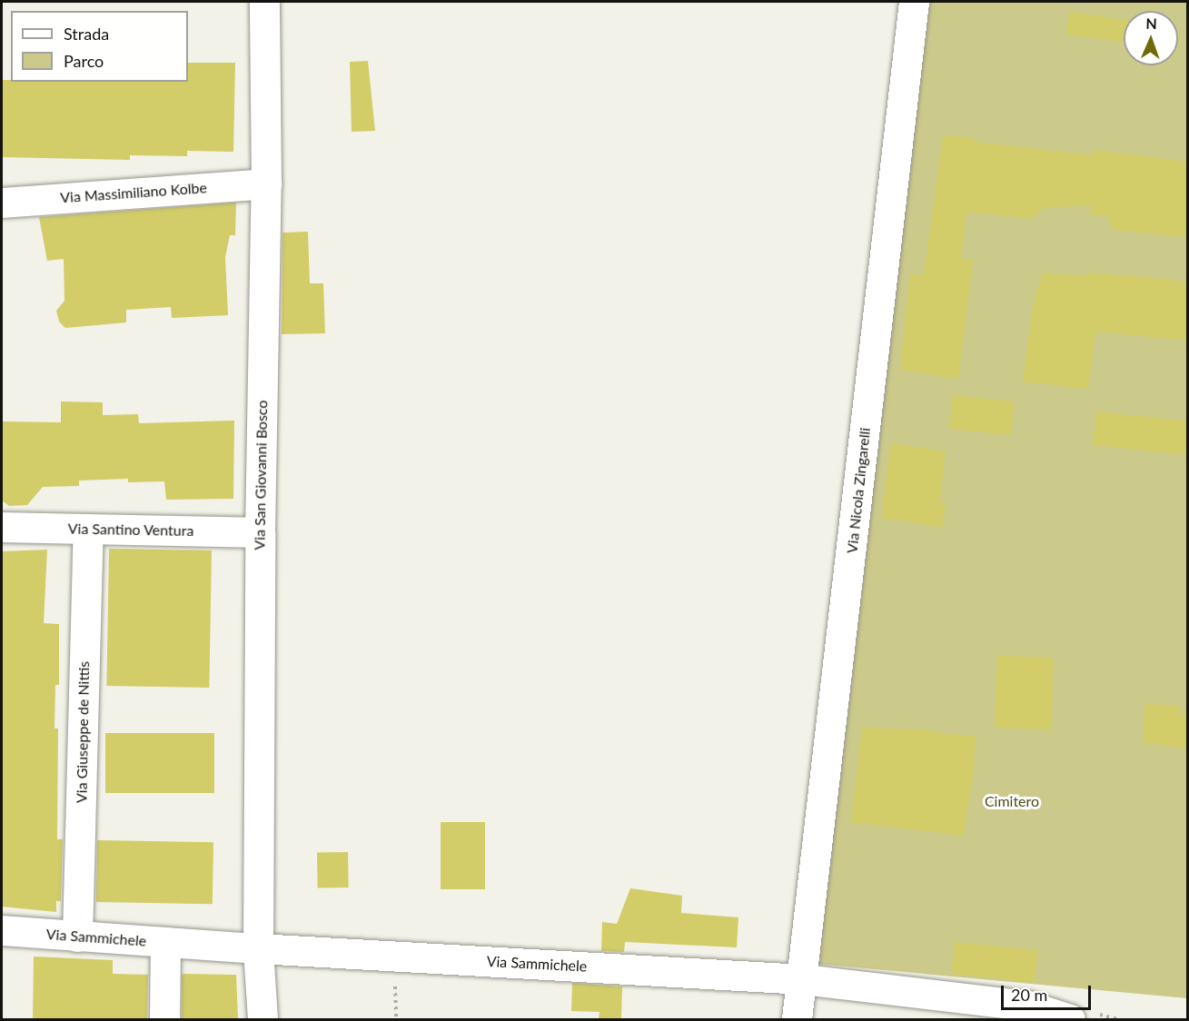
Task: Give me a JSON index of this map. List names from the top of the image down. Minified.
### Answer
{"streets":{"street":["Via Massimiliano Kolbe","Via San Giovanni Bosco","Via Nicola Zingarelli","Via Santino Ventura","Via Giuseppe de Nittis","Via Sammichele"]},"crossings":[["Via Massimiliano Kolbe","Via San Giovanni Bosco"],["Via San Giovanni Bosco","Via Santino Ventura"],["Via San Giovanni Bosco","Via Sammichele"],["Via Nicola Zingarelli","Via Sammichele"],["Via Santino Ventura","Via Giuseppe de Nittis"],["Via Giuseppe de Nittis","Via Sammichele"]],"parks":["Cimitero"],"legend":["Strada","Parco"],"scale_bar":"20 m","north":"top"}
